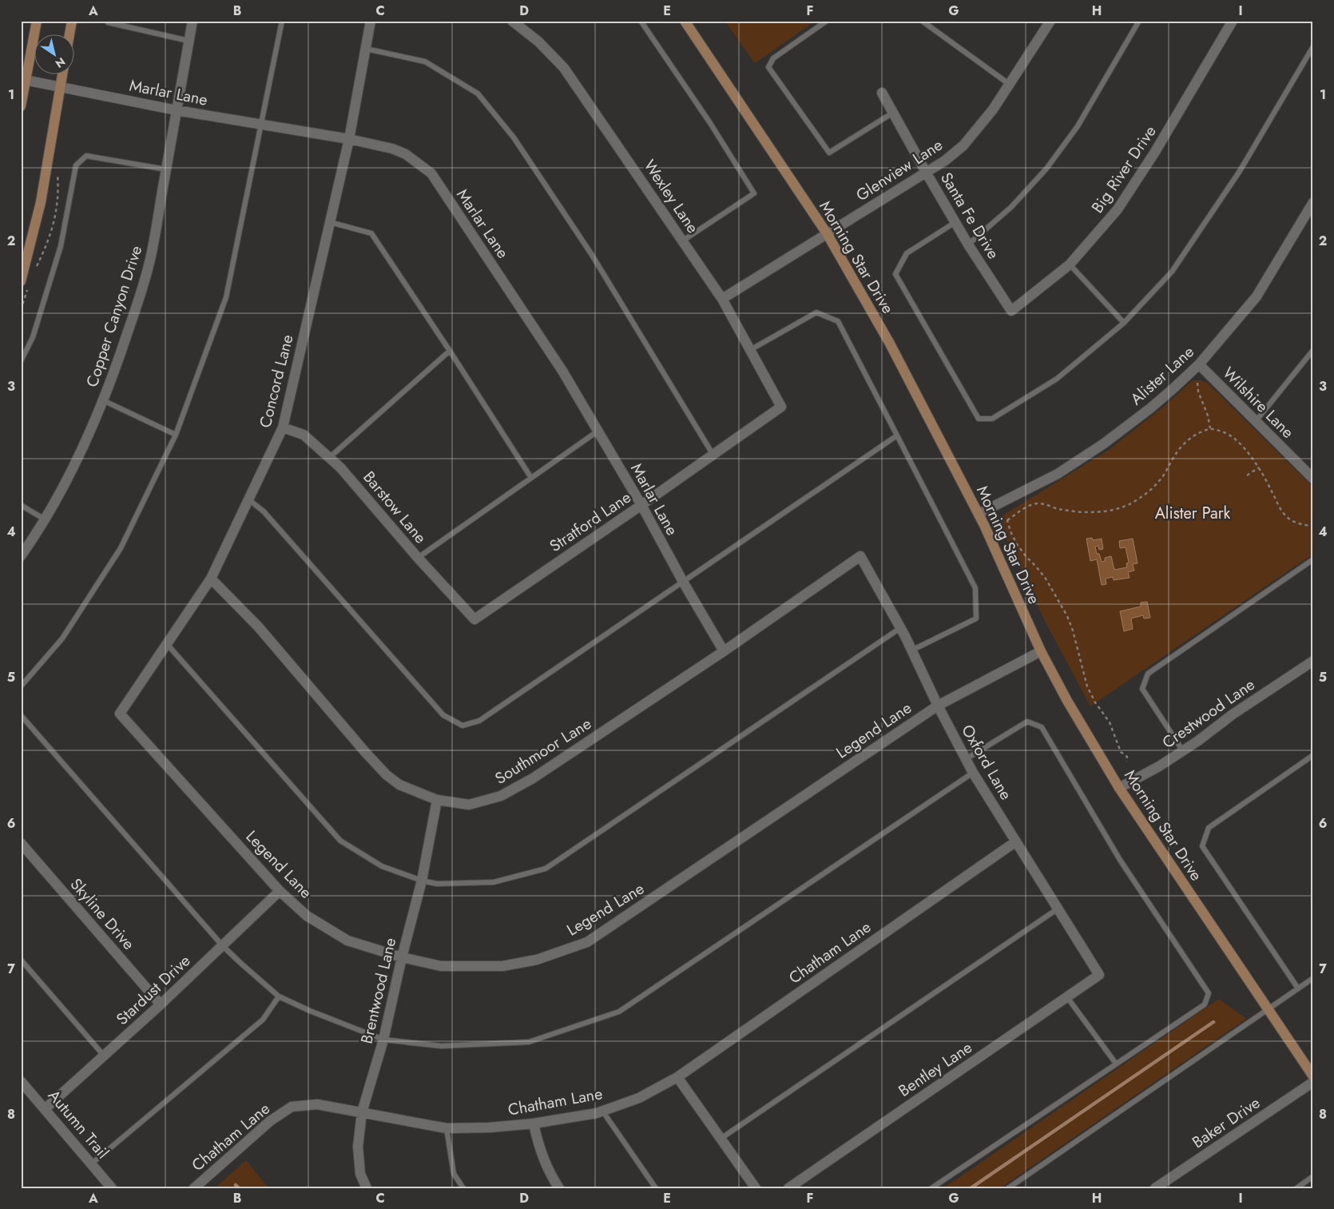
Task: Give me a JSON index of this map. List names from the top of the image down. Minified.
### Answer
{"streets":{"street":["Marlar Lane","Big River Drive","Glenview Lane","Wexley Lane","Santa Fe Drive","Morning Star Drive","Copper Canyon Drive","Alister Lane","Concord Lane","Wilshire Lane","Barstow Lane","Stratford Lane","Crestwood Lane","Legend Lane","Southmoor Lane","Oxford Lane","Skyline Drive","Chatham Lane","Stardust Drive","Brentwood Lane","Bentley Lane","Baker Drive","Autumn Trail"]},"crossings":[["Marlar Lane","Copper Canyon Drive"],["Marlar Lane","Concord Lane"],["Marlar Lane","Stratford Lane"],["Marlar Lane","Southmoor Lane"],["Big River Drive","Santa Fe Drive"],["Glenview Lane","Wexley Lane"],["Glenview Lane","Santa Fe Drive"],["Glenview Lane","Morning Star Drive"],["Wexley Lane","Stratford Lane"],["Morning Star Drive","Alister Lane"],["Morning Star Drive","Crestwood Lane"],["Morning Star Drive","Legend Lane"],["Alister Lane","Wilshire Lane"],["Concord Lane","Barstow Lane"],["Concord Lane","Legend Lane"],["Concord Lane","Southmoor Lane"],["Barstow Lane","Stratford Lane"],["Legend Lane","Oxford Lane"],["Legend Lane","Stardust Drive"],["Legend Lane","Brentwood Lane"],["Southmoor Lane","Oxford Lane"],["Southmoor Lane","Brentwood Lane"],["Oxford Lane","Chatham Lane"],["Oxford Lane","Bentley Lane"],["Skyline Drive","Stardust Drive"],["Chatham Lane","Brentwood Lane"],["Stardust Drive","Autumn Trail"]],"parks":["Alister Park"],"north":"bottom right","grid":{"columns":["A","B","C","D","E","F","G","H","I"],"rows":["1","2","3","4","5","6","7","8"]}}
